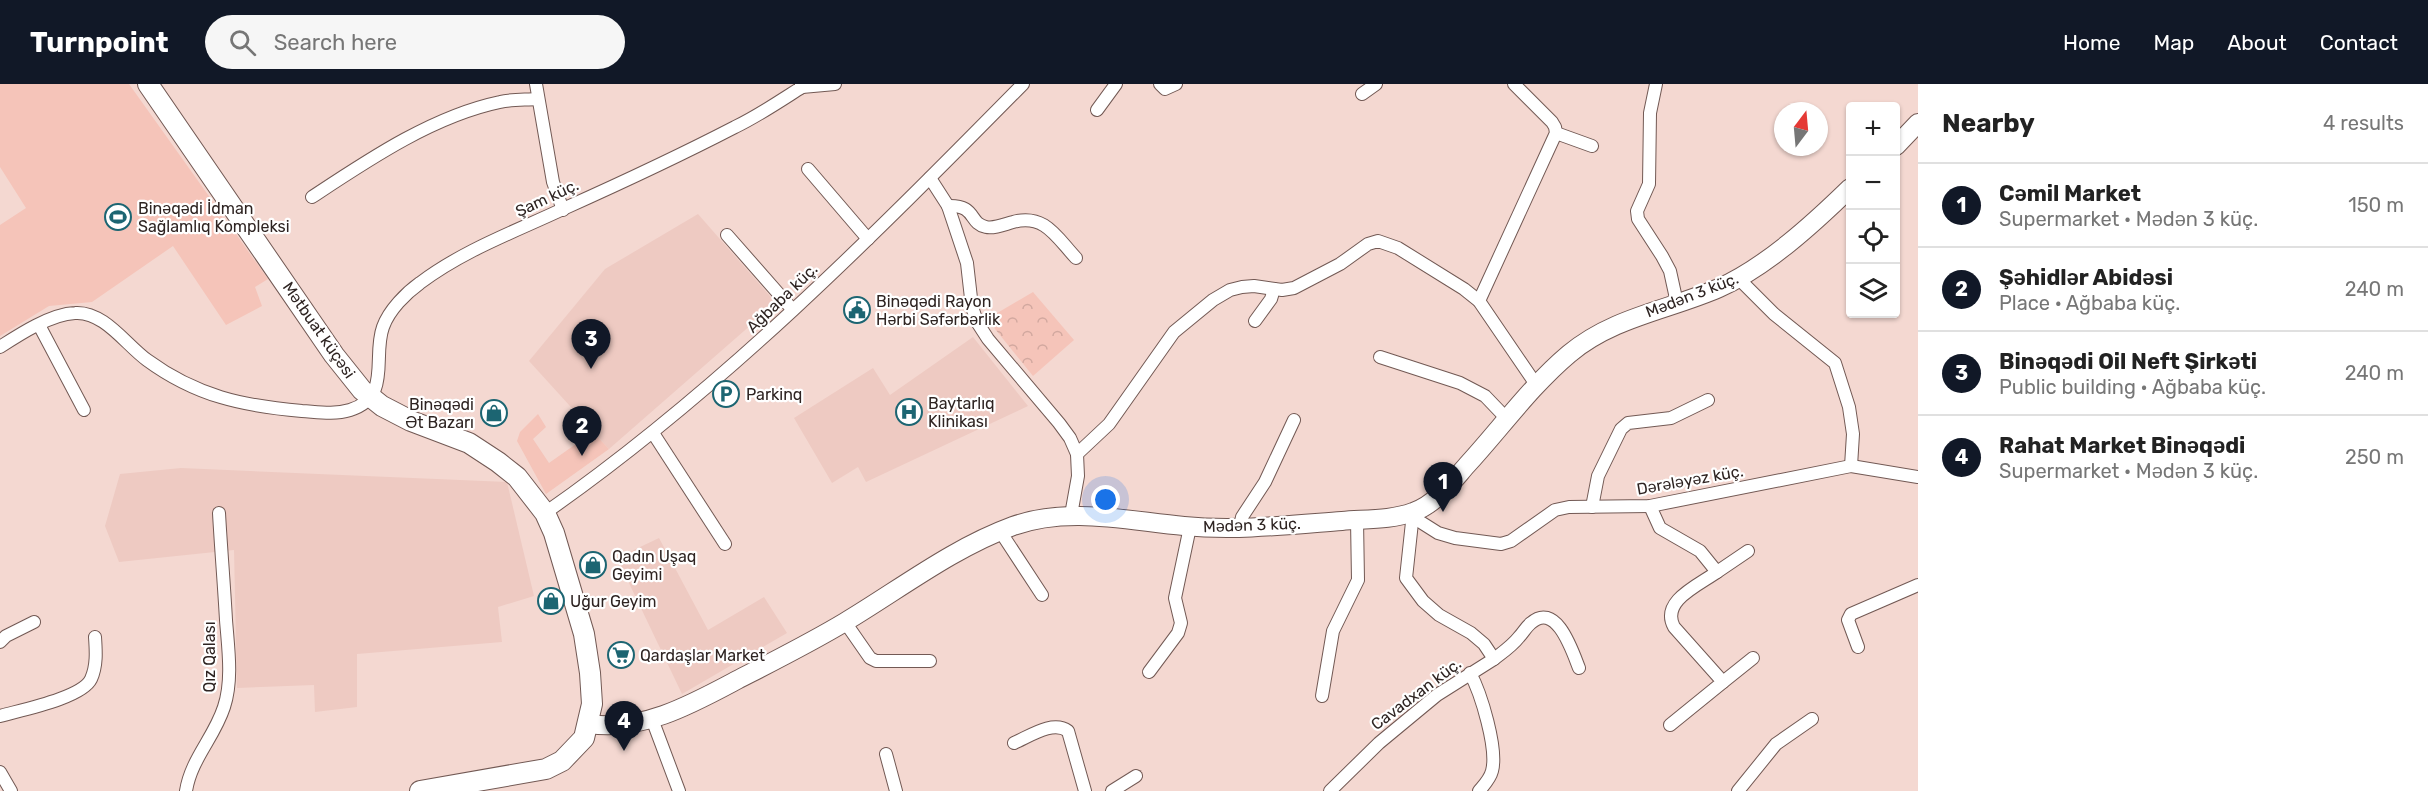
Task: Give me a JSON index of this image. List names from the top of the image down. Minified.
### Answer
{"streets":{"main road":["Mətbuat küçəsi"],"street":["Şam küç.","Mədən 3 küç.","Ağbaba küç.","Dərələyəz küç.","Qız Qalası","Cavadxan küç."]},"crossings":[["Şam küç.","Mətbuat küçəsi"],["Mədən 3 küç.","Mətbuat küçəsi"],["Mədən 3 küç.","Dərələyəz küç."],["Ağbaba küç.","Mətbuat küçəsi"]],"places":{"sports":["Binəqədi İdman Sağlamlıq Kompleksi"],"public building":["Binəqədi Rayon Hərbi Səfərbərlik"],"parking":["Parkinq"],"hospital":["Baytarlıq Klinikası"],"shop":["Binəqədi Ət Bazarı","Qadın Uşaq Geyimi","Uğur Geyim"],"supermarket":["Qardaşlar Market"]},"north":"top","page":{"header":"Turnpoint","search":"Search here","nav":["Home","Map","About","Contact"],"heading":["Nearby","4 results"],"map_buttons":["+","−"],"list":[{"mark":"1","name":"Cəmil Market","note":"Supermarket · Mədən 3 küç.","value":"150 m"},{"mark":"2","name":"Şəhidlər Abidəsi","note":"Place · Ağbaba küç.","value":"240 m"},{"mark":"3","name":"Binəqədi Oil Neft Şirkəti","note":"Public building · Ağbaba küç.","value":"240 m"},{"mark":"4","name":"Rahat Market Binəqədi","note":"Supermarket · Mədən 3 küç.","value":"250 m"}],"pins":["3","2","1","4"]}}
